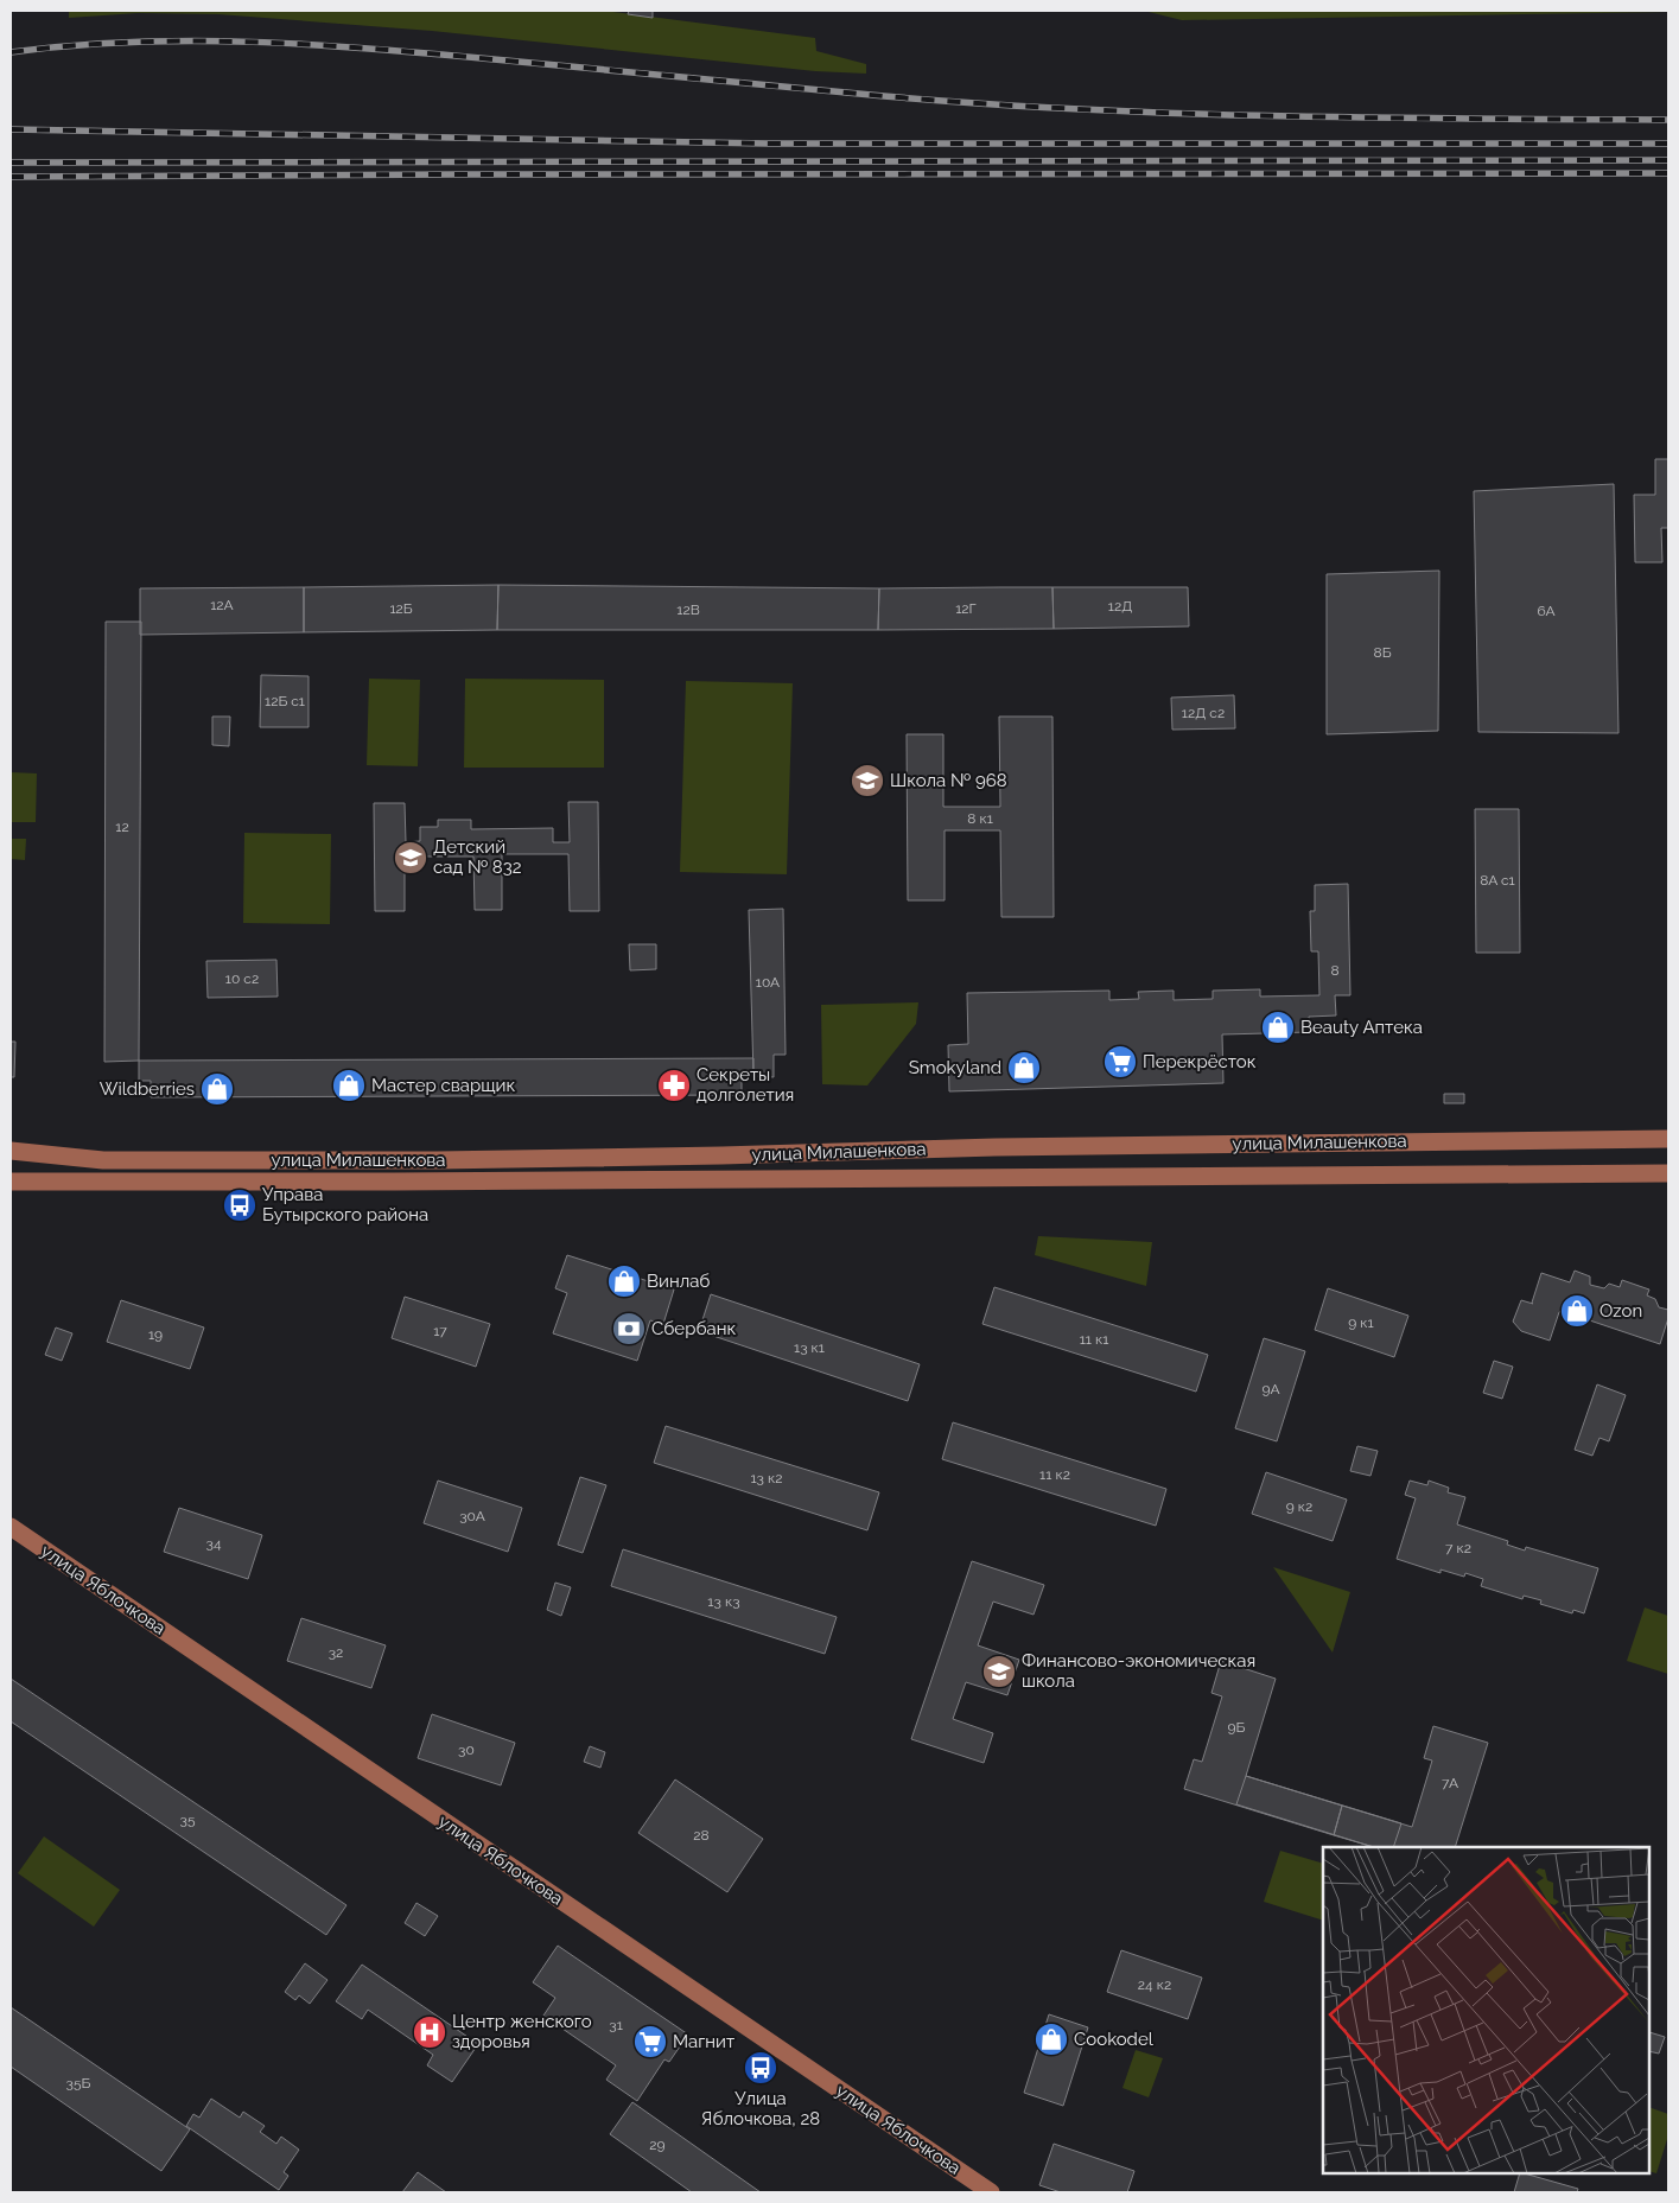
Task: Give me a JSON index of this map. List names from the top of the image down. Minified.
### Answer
{"streets":{"main road":["улица Милашенкова","улица Яблочкова"]},"places":{"school or university":["Школа № 968","Детский сад № 832","Финансово-экономическая школа"],"shop":["Beauty Аптека","Smokyland","Мастер сварщик","Wildberries","Винлаб","Ozon","Cookodel"],"supermarket":["Перекрёсток","Магнит"],"pharmacy":["Секреты долголетия"],"bus stop":["Управа Бутырского района","Улица Яблочкова, 28"],"bank":["Сбербанк"],"hospital":["Центр женского здоровья"]},"house_numbers":["12А","12Д","12Б","12Г","12В","6А","8Б","12Б с1","12Д с2","8 к1","12","8А c1","8","10 с2","10А","9 к1","17","19","11 к1","13 к1","9А","11 к2","13 к2","9 к2","30А","34","7 к2","13 к3","32","9Б","30","7A","35","28","24 к2","31","35Б","29"]}
